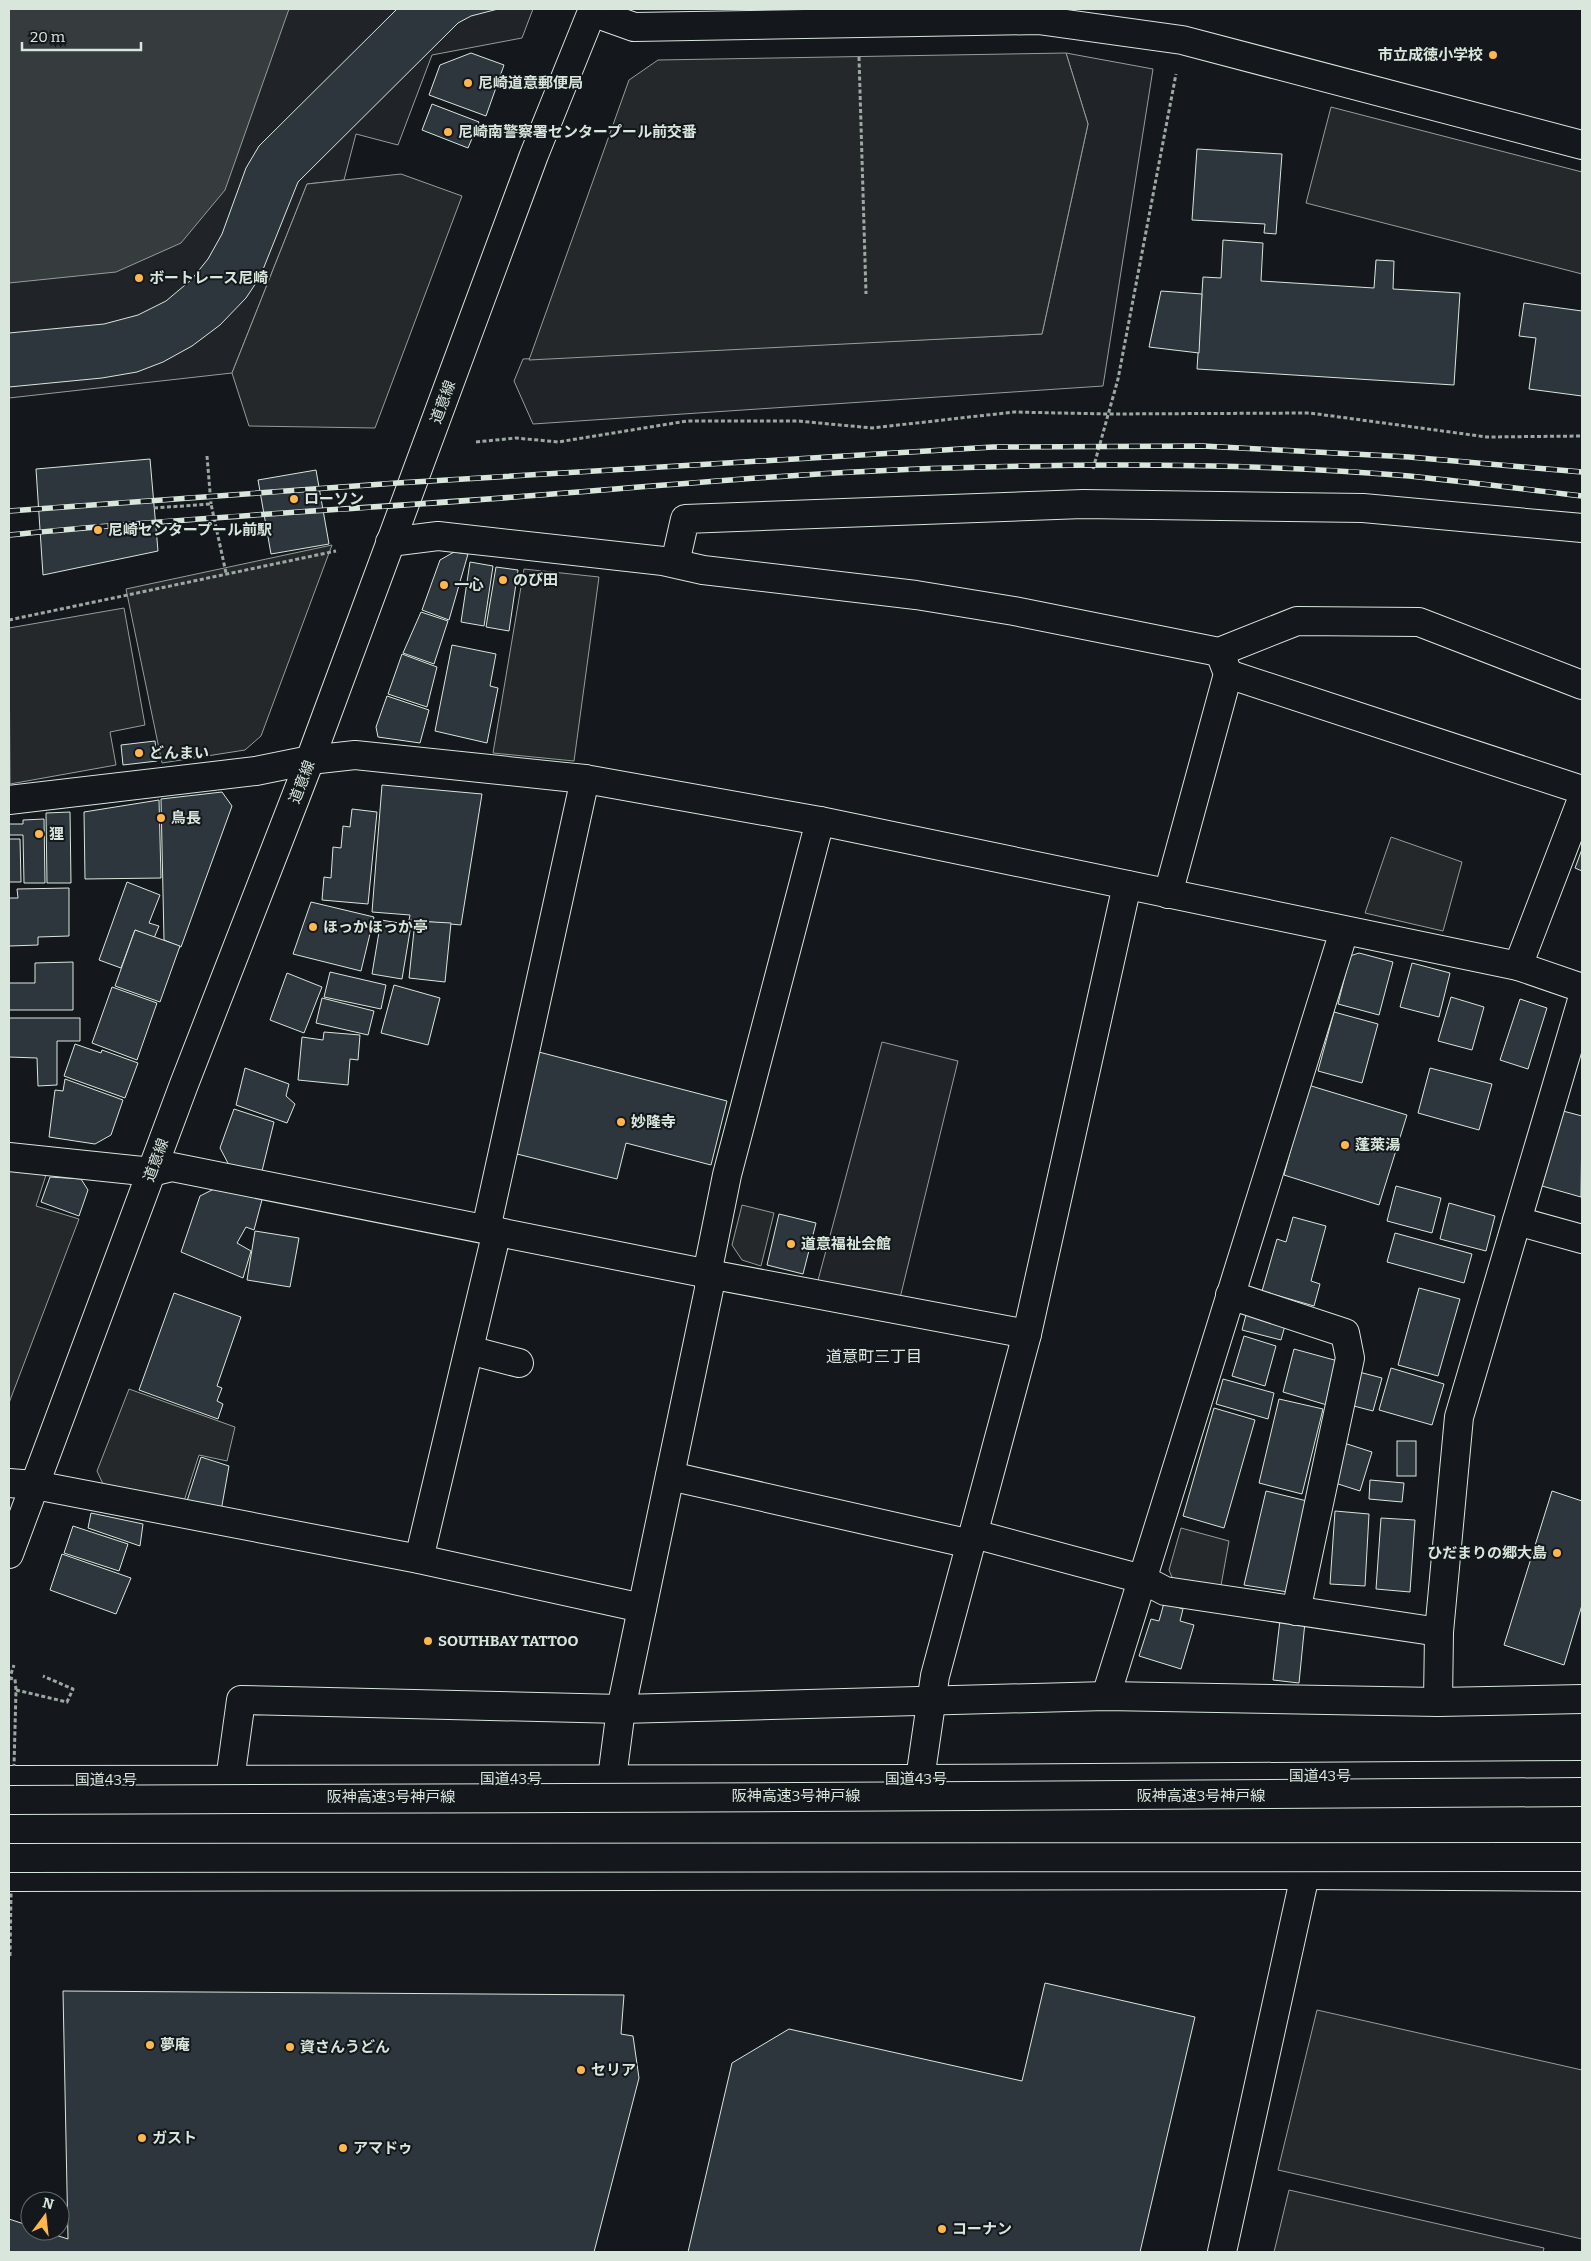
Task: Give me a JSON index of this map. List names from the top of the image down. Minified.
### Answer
{"streets":{"main road":["道意線","国道43号","阪神高速3号神戸線"]},"districts":["道意町三丁目"],"places":["市立成徳小学校","尼崎道意郵便局","尼崎南警察署センタープール前交番","ボートレース尼崎","ローソン","尼崎センタープール前駅","のび田","一心","どんまい","鳥長","狸","ほっかほっか亭","妙隆寺","蓬萊湯","道意福祉会館","ひだまりの郷大島","SOUTHBAY TATTOO","夢庵","資さんうどん","セリア","ガスト","アマドゥ","コーナン"],"scale_bar":"20 m","north":"top"}
